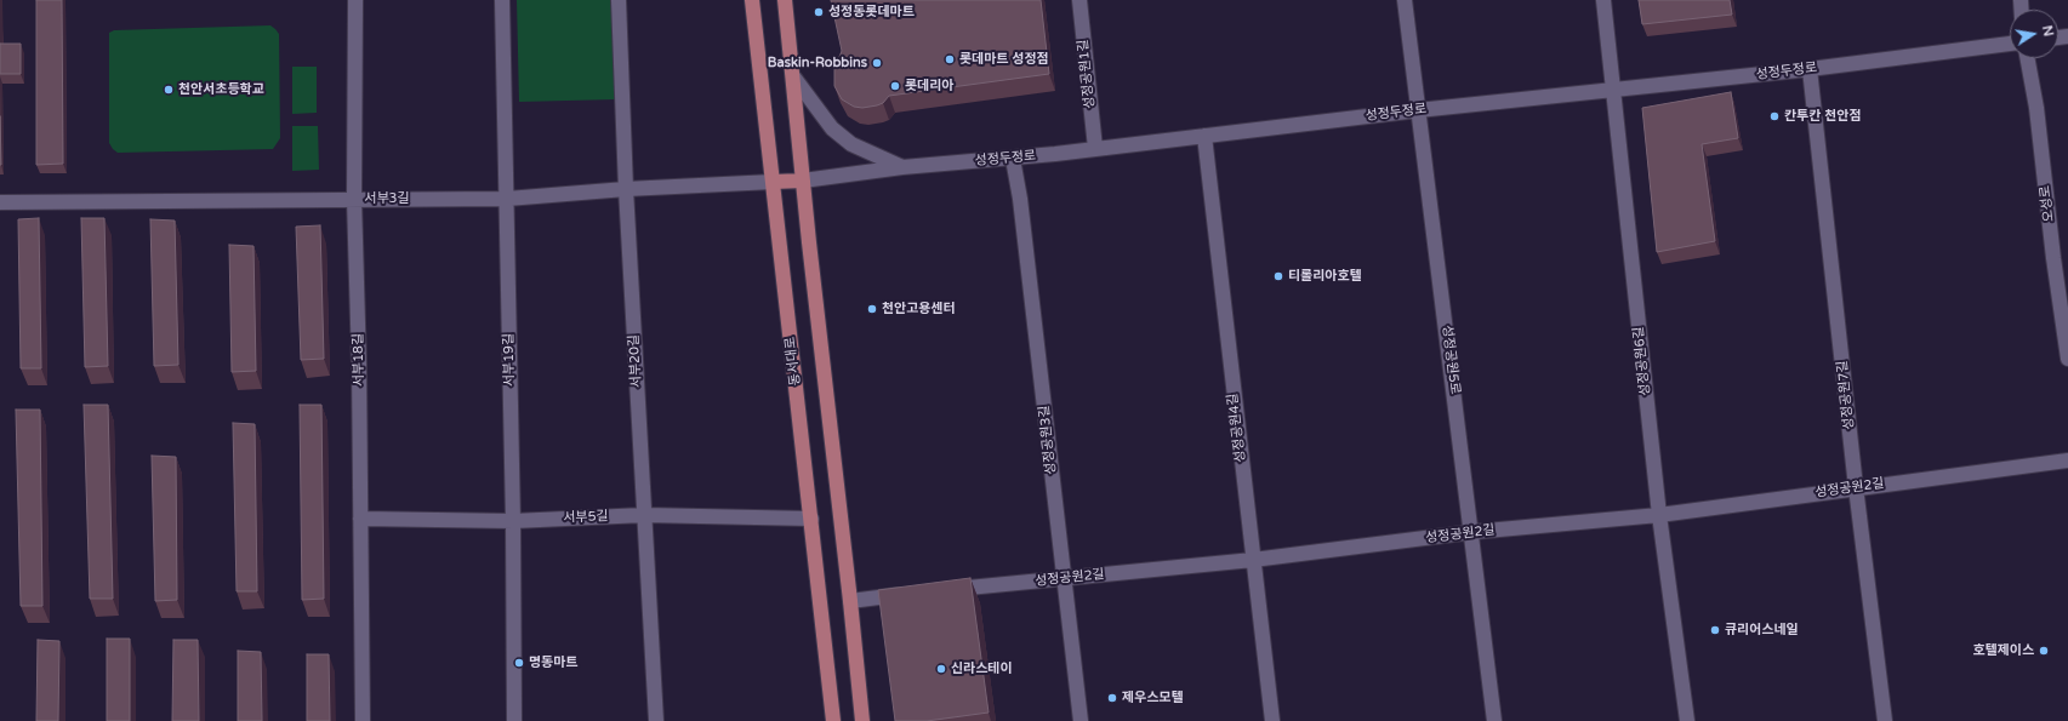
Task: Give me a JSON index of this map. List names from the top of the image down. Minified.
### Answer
{"streets":{"main road":["성정두정로","동서대로"],"street":["성정공원1길","서부3길","오성로","서부18길","서부19길","성정공원5로","서부20길","성정공원6길","성정공원7길","성정공원4길","성정공원3길","성정공원2길","서부5길"]},"crossings":[["성정두정로","성정공원1길"],["성정두정로","서부3길"],["성정두정로","성정공원5로"],["성정두정로","동서대로"],["성정두정로","성정공원6길"],["성정두정로","성정공원7길"],["성정두정로","성정공원4길"],["성정두정로","성정공원3길"],["서부3길","서부18길"],["서부3길","서부19길"],["서부3길","서부20길"],["서부3길","동서대로"],["서부18길","서부5길"],["서부19길","서부5길"],["성정공원5로","성정공원2길"],["서부20길","서부5길"],["동서대로","서부5길"],["성정공원6길","성정공원2길"],["성정공원7길","성정공원2길"],["성정공원4길","성정공원2길"],["성정공원3길","성정공원2길"]],"places":["성정동롯데마트","롯데마트 성정점","Baskin-Robbins","롯데리아","천안서초등학교","칸투칸 천안점","티롤리아호텔","천안고용센터","큐리어스네일","호텔제이스","명동마트","신라스테이","제우스모텔"],"north":"right"}
